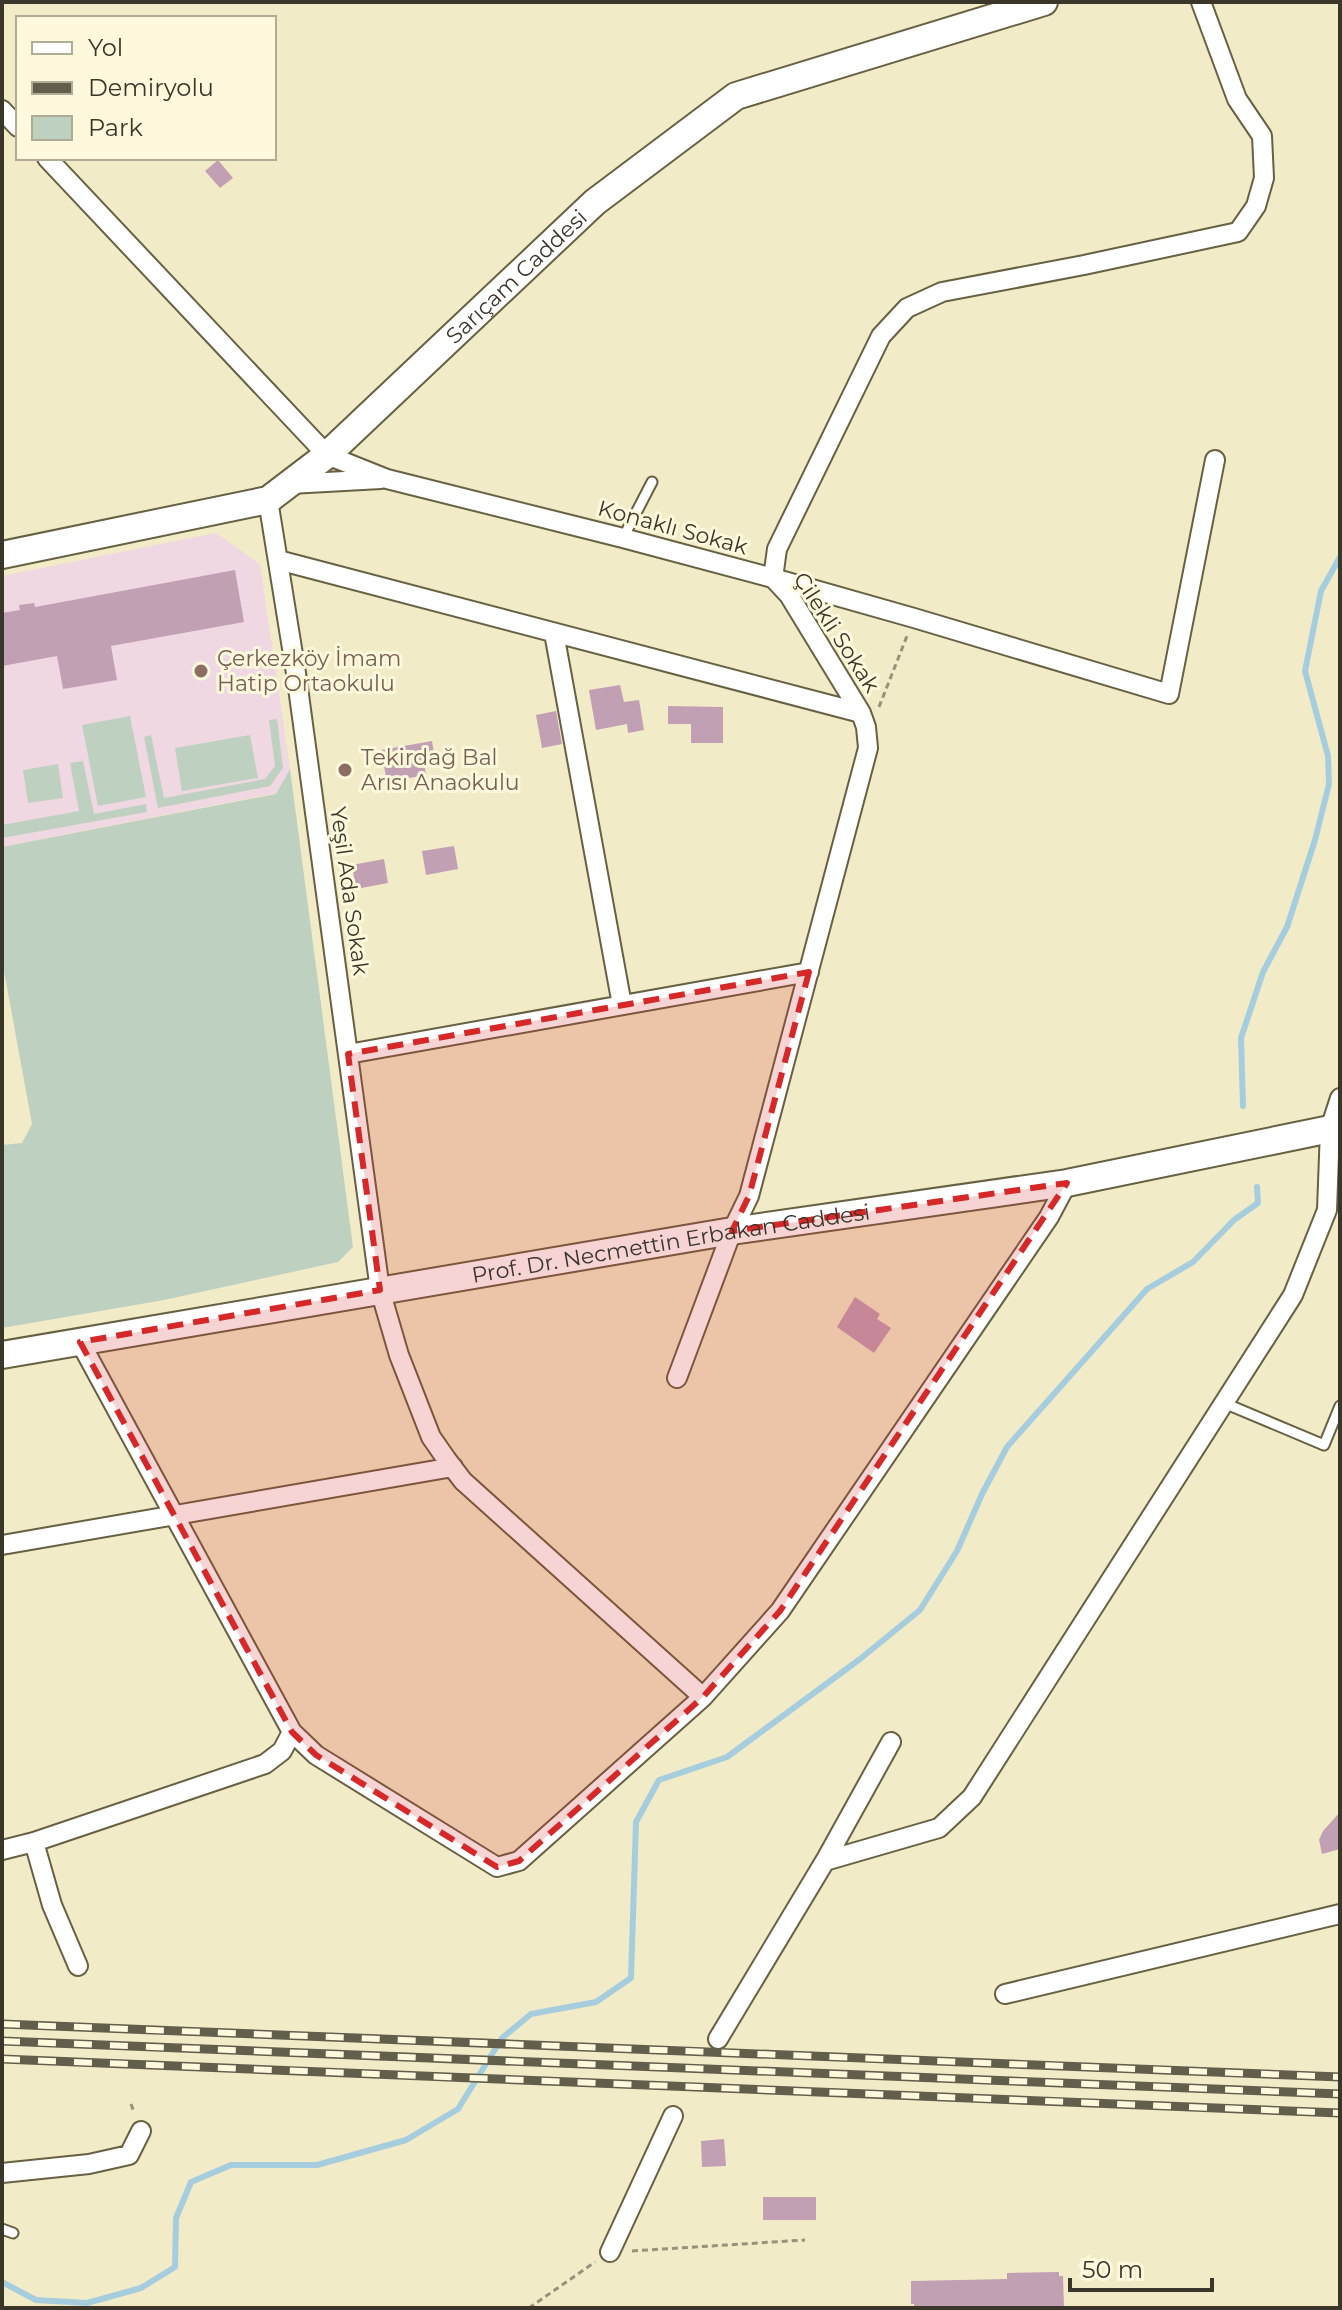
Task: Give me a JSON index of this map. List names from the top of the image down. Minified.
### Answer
{"streets":{"street":["Sarıçam Caddesi","Konaklı Sokak","Çilekli Sokak","Yeşil Ada Sokak","Prof. Dr. Necmettin Erbakan Caddesi"]},"crossings":[["Sarıçam Caddesi","Konaklı Sokak"],["Sarıçam Caddesi","Yeşil Ada Sokak"],["Konaklı Sokak","Çilekli Sokak"],["Çilekli Sokak","Prof. Dr. Necmettin Erbakan Caddesi"],["Yeşil Ada Sokak","Prof. Dr. Necmettin Erbakan Caddesi"]],"places":["Çerkezköy İmam Hatip Ortaokulu","Tekirdağ Bal Arısı Anaokulu"],"legend":["Yol","Demiryolu","Park"],"scale_bar":"50 m"}
